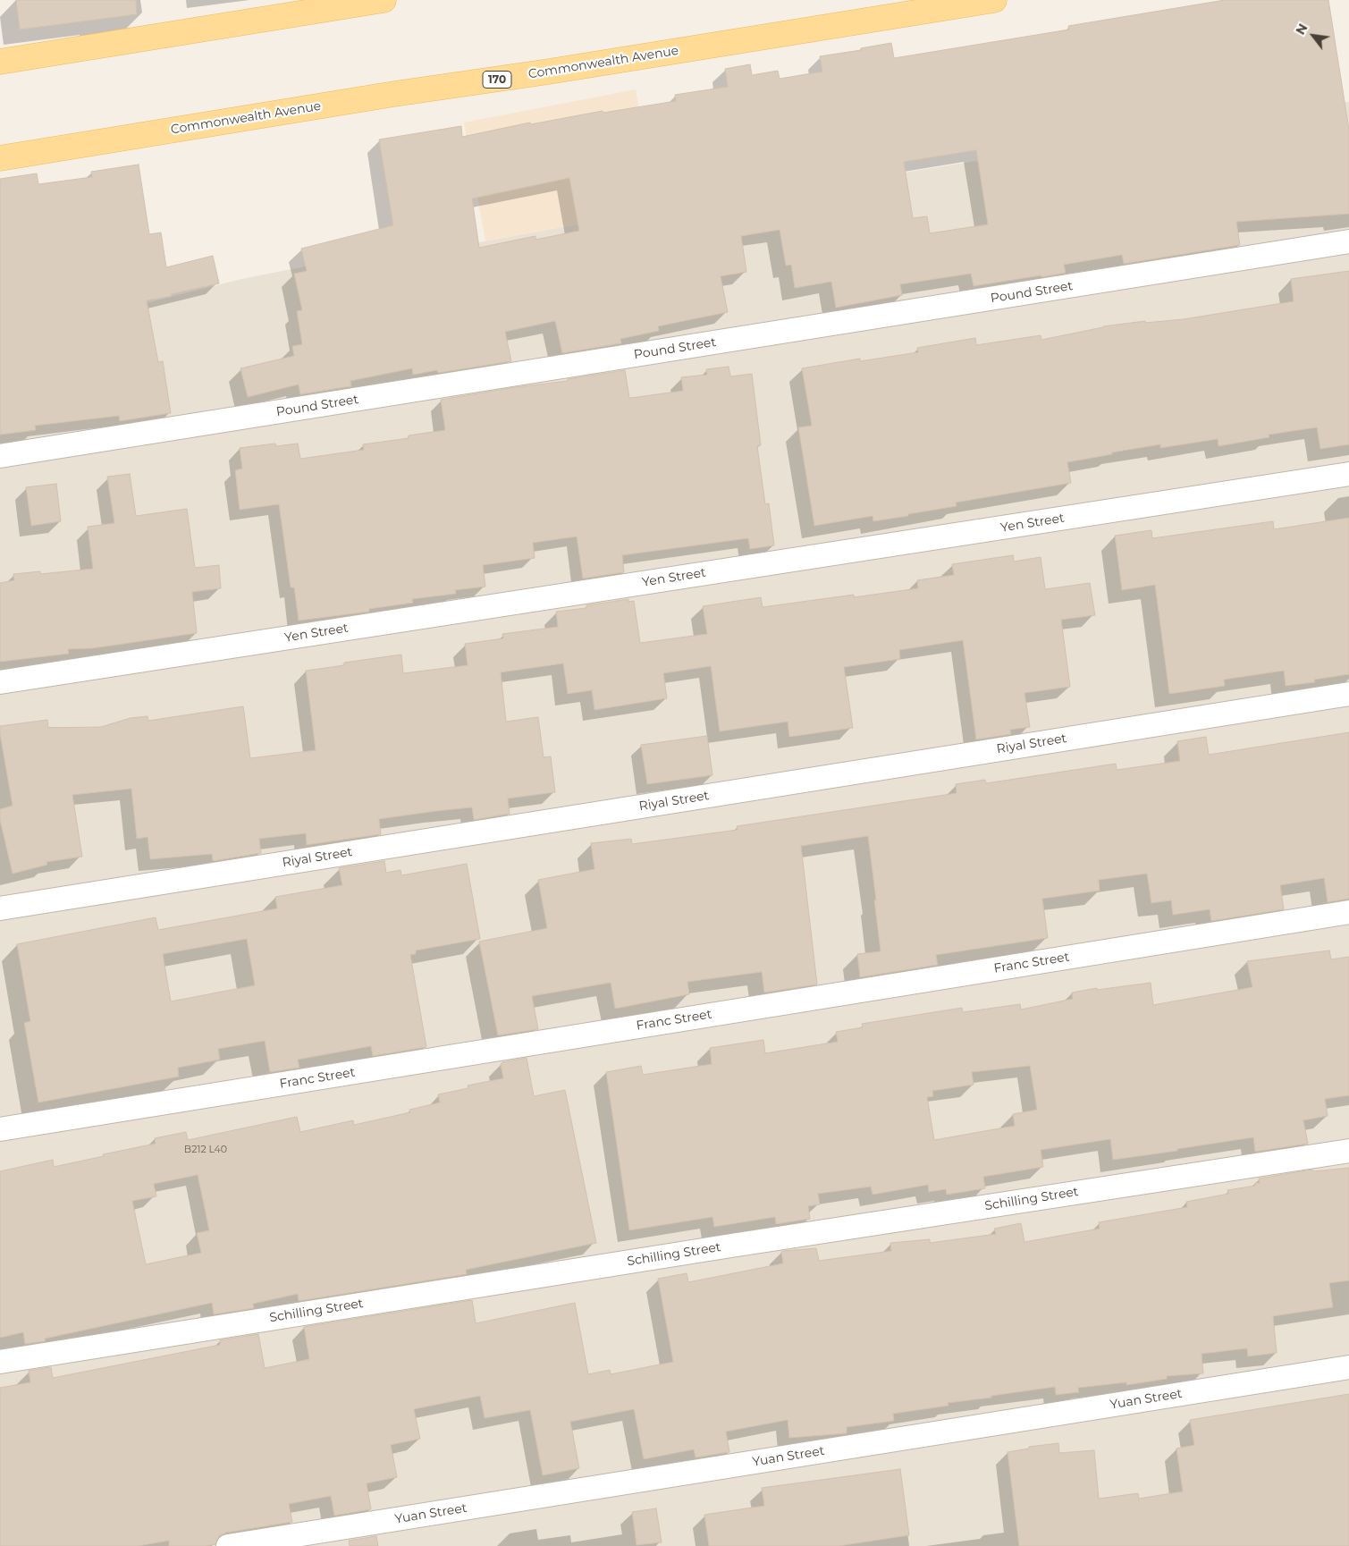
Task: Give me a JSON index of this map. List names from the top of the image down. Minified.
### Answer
{"streets":{"main road":["Commonwealth Avenue","170"],"street":["Pound Street","Yen Street","Riyal Street","Franc Street","Schilling Street","Yuan Street"]},"house_numbers":["B212 L40"],"north":"top left"}
